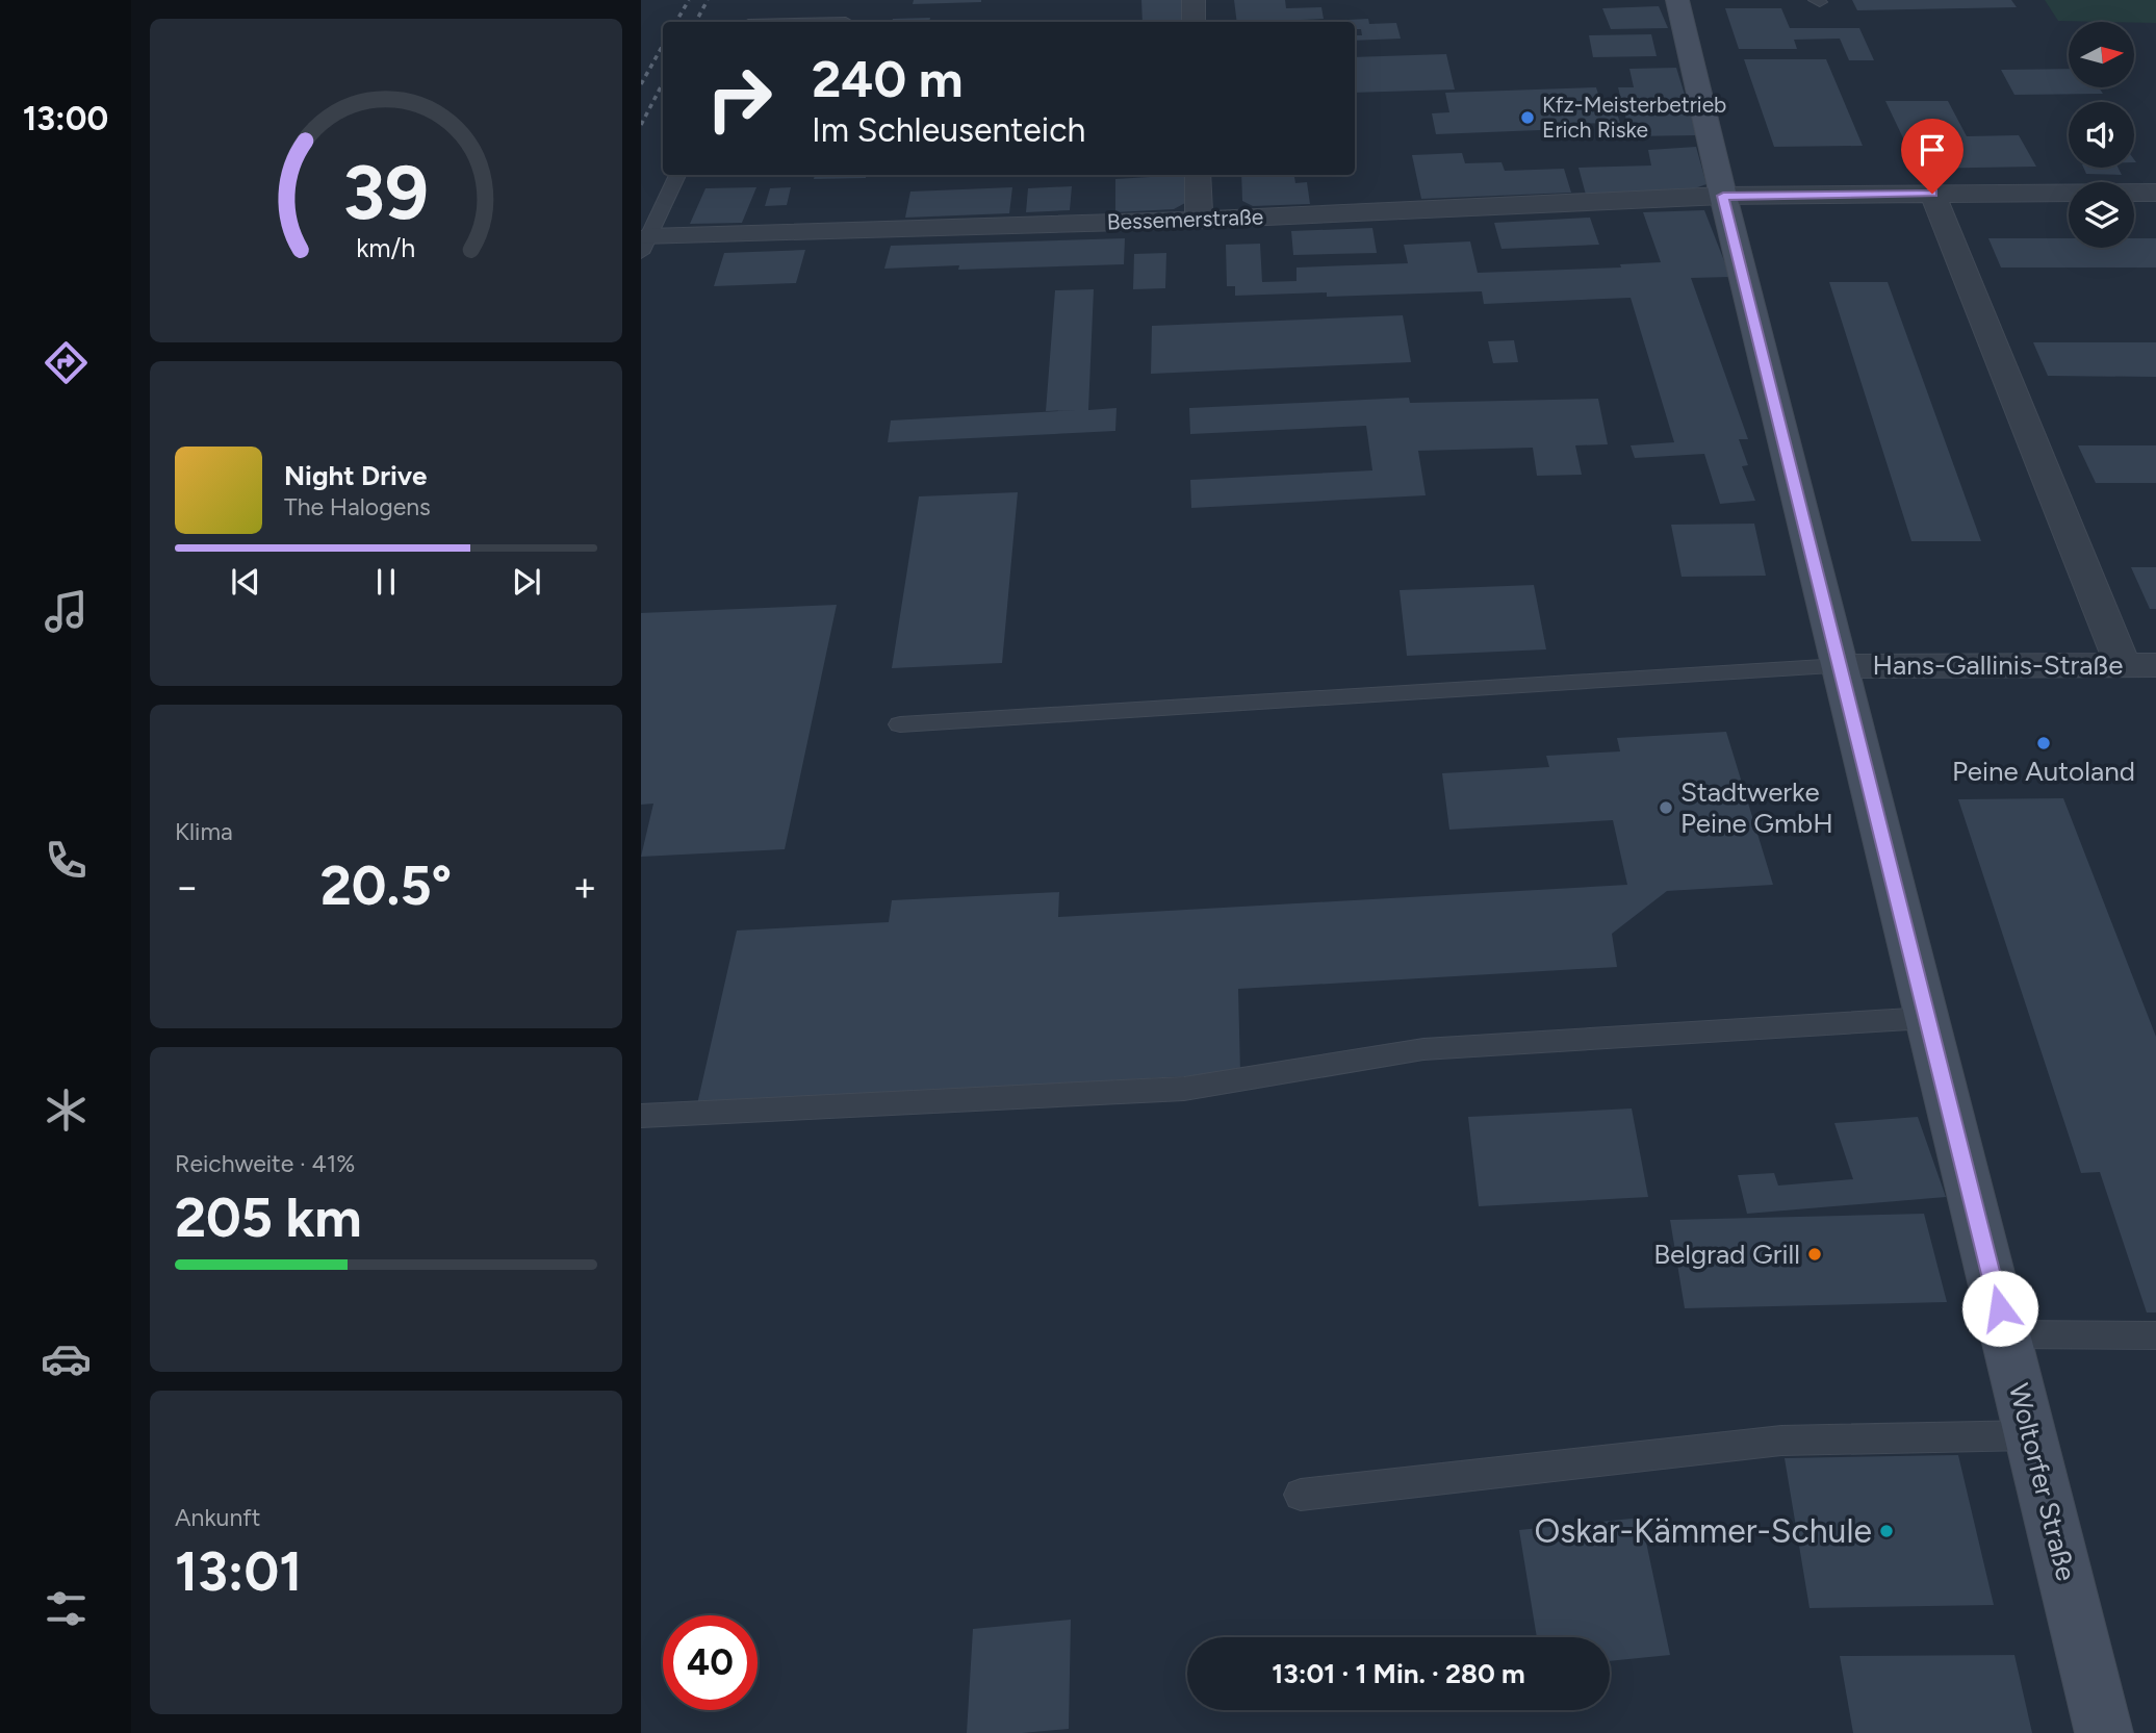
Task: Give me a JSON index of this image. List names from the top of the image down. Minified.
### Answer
{"streets":{"street":["Bessemerstraße","Hans-Gallinis-Straße","Woltorfer Straße"]},"crossings":[["Bessemerstraße","Woltorfer Straße"],["Hans-Gallinis-Straße","Woltorfer Straße"]],"places":["Kfz-Meisterbetrieb Erich Riske","Peine Autoland","Stadtwerke Peine GmbH","Belgrad Grill","Oskar-Kämmer-Schule"],"north":"right","page":{"tabs":"13:00","turn":["240 m","Im Schleusenteich"],"song":["Night Drive","The Halogens"],"tile":["Klima",["Reichweite · 41%","205 km"],["Ankunft","13:01"]],"heat":["−","20.5°","+"],"limit":"40","trip":"13:01 · 1 Min. · 280 m","gauge":["39","km/h"]}}
